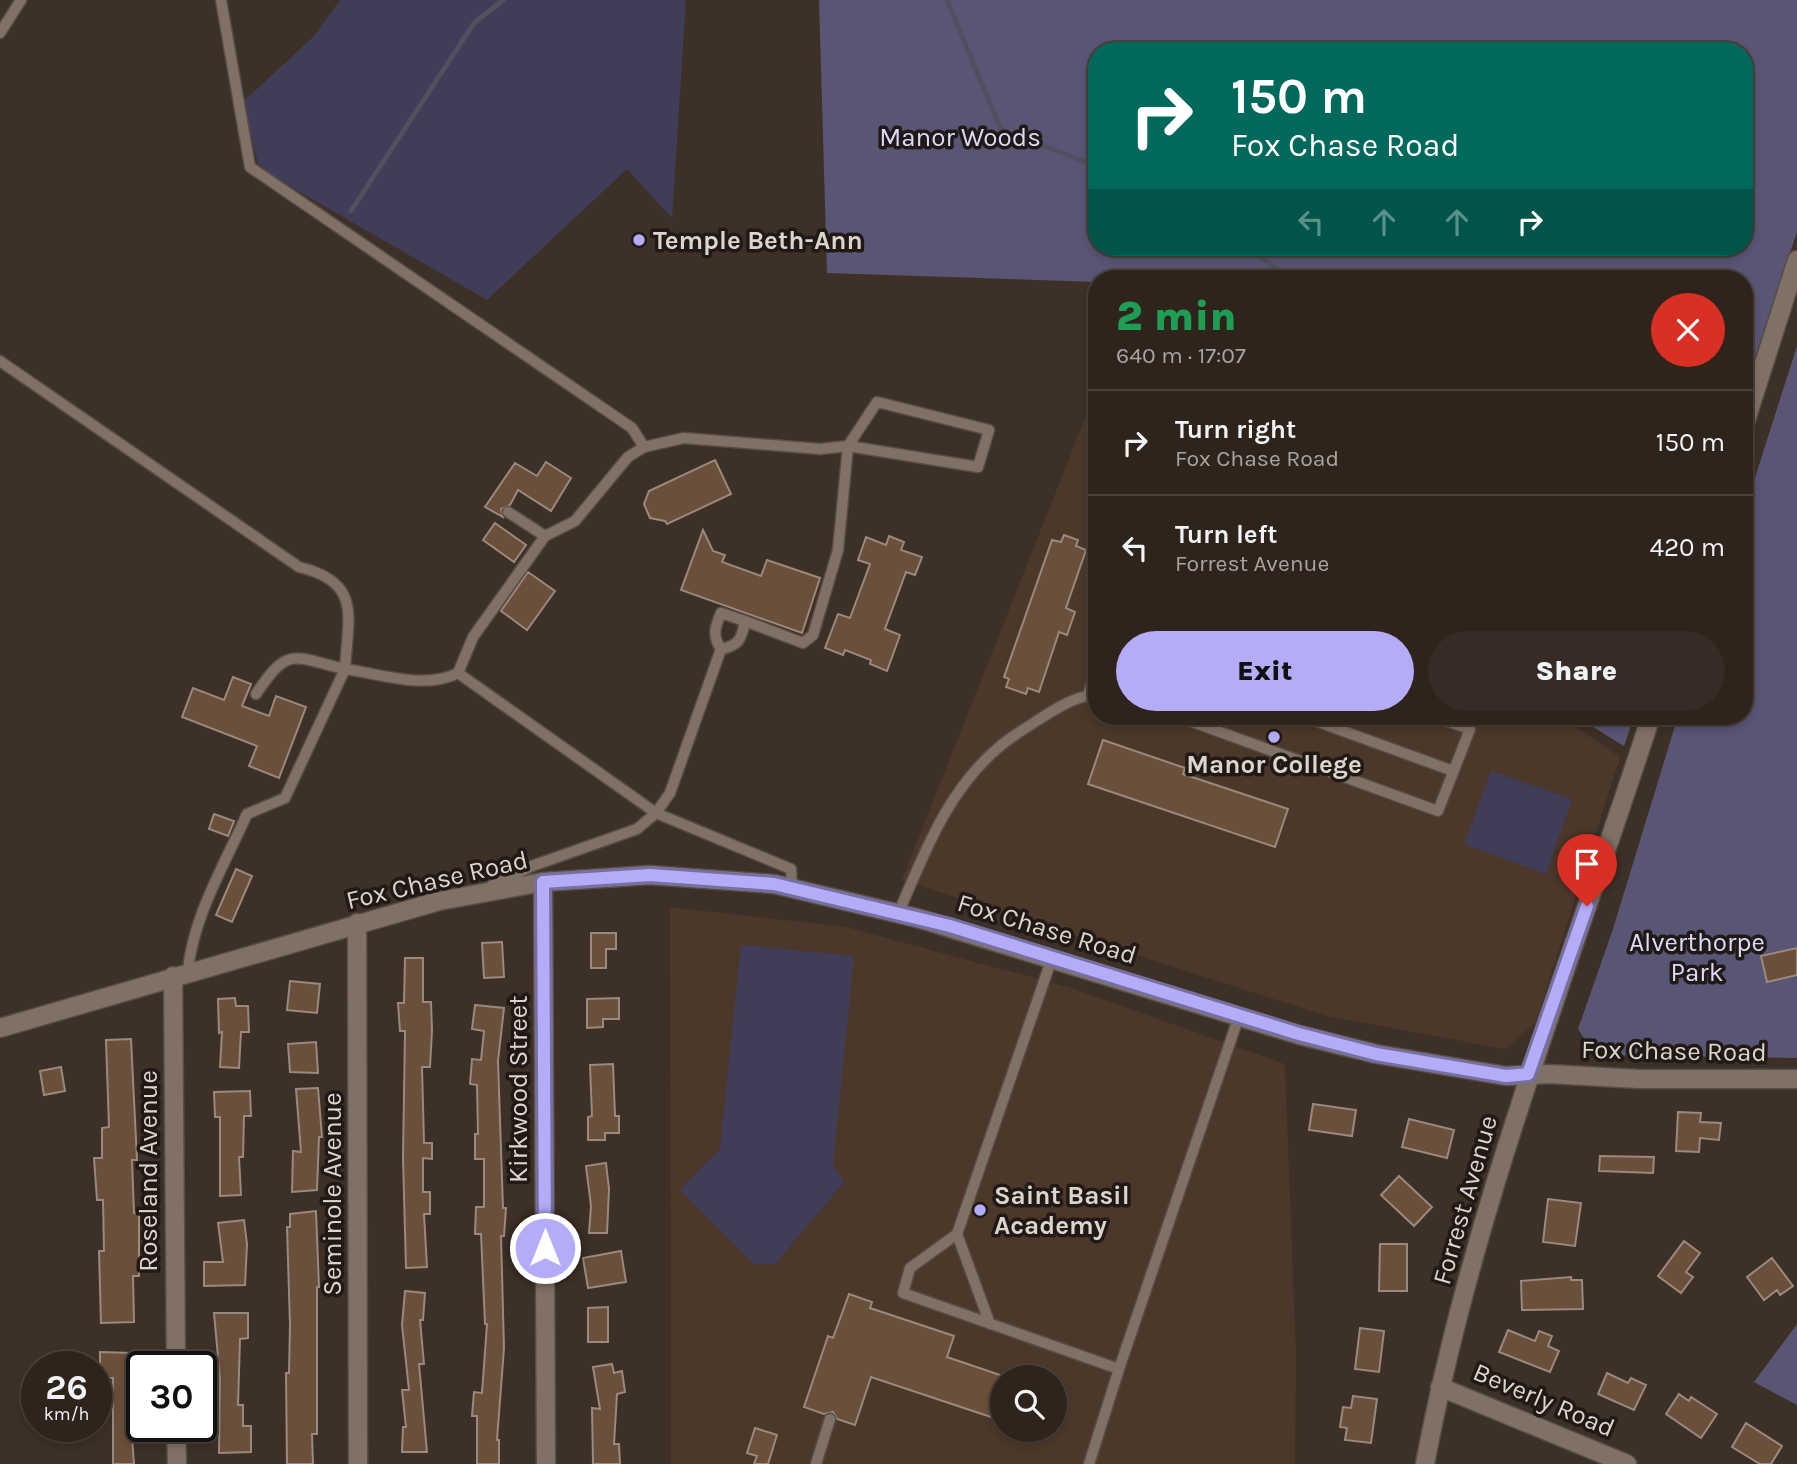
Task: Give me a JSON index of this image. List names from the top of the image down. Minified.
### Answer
{"streets":{"street":["Fox Chase Road","Kirkwood Street","Roseland Avenue","Seminole Avenue","Forrest Avenue","Beverly Road"]},"crossings":[["Fox Chase Road","Kirkwood Street"],["Fox Chase Road","Roseland Avenue"],["Fox Chase Road","Seminole Avenue"],["Fox Chase Road","Forrest Avenue"],["Forrest Avenue","Beverly Road"]],"parks":["Manor Woods","Alverthorpe Park"],"places":["Temple Beth-Ann","Manor College","Saint Basil Academy"],"page":{"turn":["150 m","Fox Chase Road"],"heading":["2 min","640 m · 17:07"],"list":[{"name":"Turn right","note":"Fox Chase Road","value":"150 m"},{"name":"Turn left","note":"Forrest Avenue","value":"420 m"}],"buttons":["Exit","Share"],"speed":"26 km/h","limit":"30"}}
